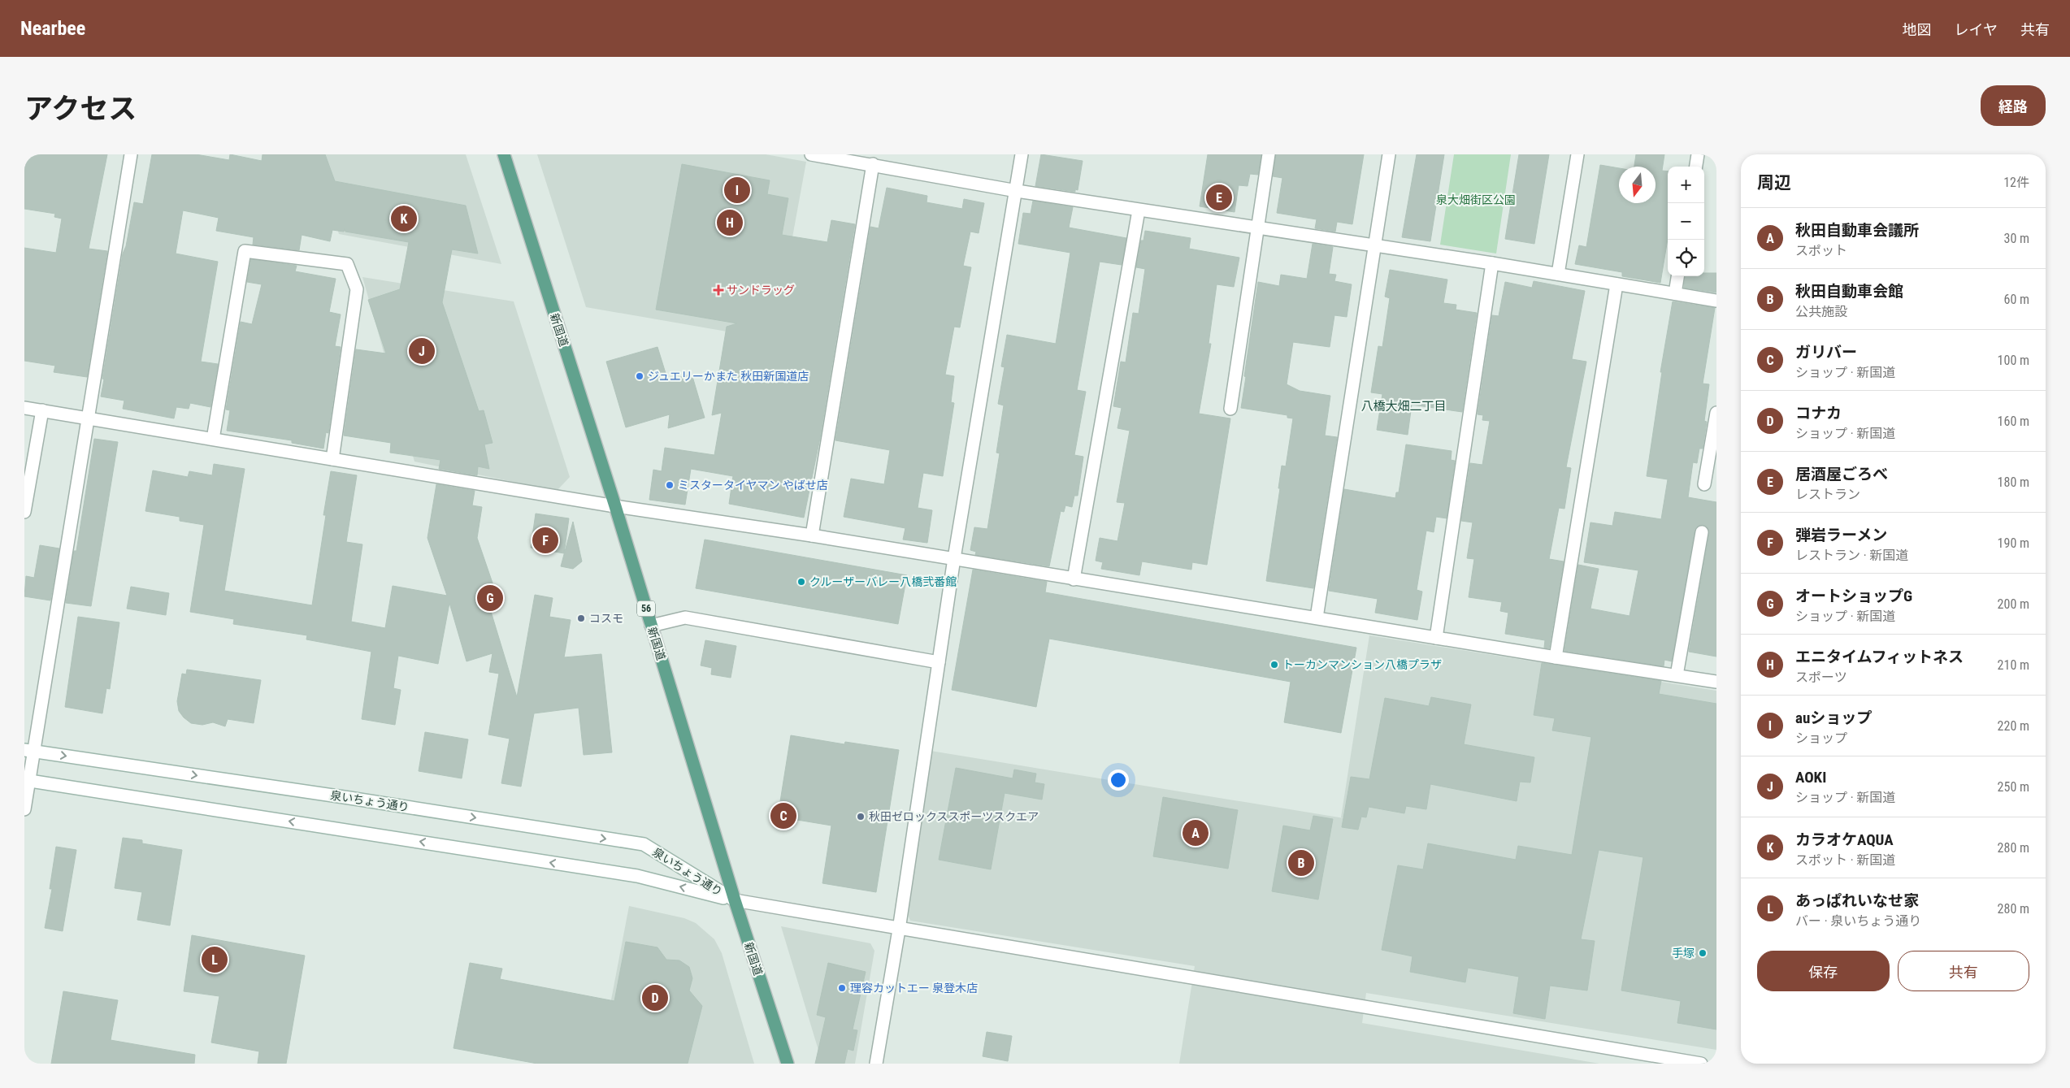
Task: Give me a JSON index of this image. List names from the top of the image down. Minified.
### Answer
{"streets":{"main road":["新国道","56"],"street":["泉いちょう通り"]},"crossings":[["新国道","泉いちょう通り"]],"districts":["八橋大畑二丁目"],"parks":["泉大畑街区公園"],"places":{"health":["サンドラッグ"],"other":["ジュエリーかまた 秋田新国道店","ミスタータイヤマン やばせ店","クルーザーバレー八橋弐番館","コスモ","トーカンマンション八橋プラザ","秋田ゼロックススポーツスクエア","手塚","理容カットエー 泉登木店"]},"north":"bottom","page":{"header":"Nearbee","nav":["地図","レイヤ","共有"],"title":"アクセス","buttons":["経路",["保存","共有"]],"heading":["周辺","12件"],"map_buttons":["+","−"],"pins":["I","E","K","H","J","F","G","C","A","B","L","D"],"list":[{"mark":"A","name":"秋田自動車会議所","note":"スポット","value":"30 m"},{"mark":"B","name":"秋田自動車会館","note":"公共施設","value":"60 m"},{"mark":"C","name":"ガリバー","note":"ショップ · 新国道","value":"100 m"},{"mark":"D","name":"コナカ","note":"ショップ · 新国道","value":"160 m"},{"mark":"E","name":"居酒屋ごろべ","note":"レストラン","value":"180 m"},{"mark":"F","name":"弾岩ラーメン","note":"レストラン · 新国道","value":"190 m"},{"mark":"G","name":"オートショップG","note":"ショップ · 新国道","value":"200 m"},{"mark":"H","name":"エニタイムフィットネス","note":"スポーツ","value":"210 m"},{"mark":"I","name":"auショップ","note":"ショップ","value":"220 m"},{"mark":"J","name":"AOKI","note":"ショップ · 新国道","value":"250 m"},{"mark":"K","name":"カラオケAQUA","note":"スポット · 新国道","value":"280 m"},{"mark":"L","name":"あっぱれいなせ家","note":"バー · 泉いちょう通り","value":"280 m"}]}}
